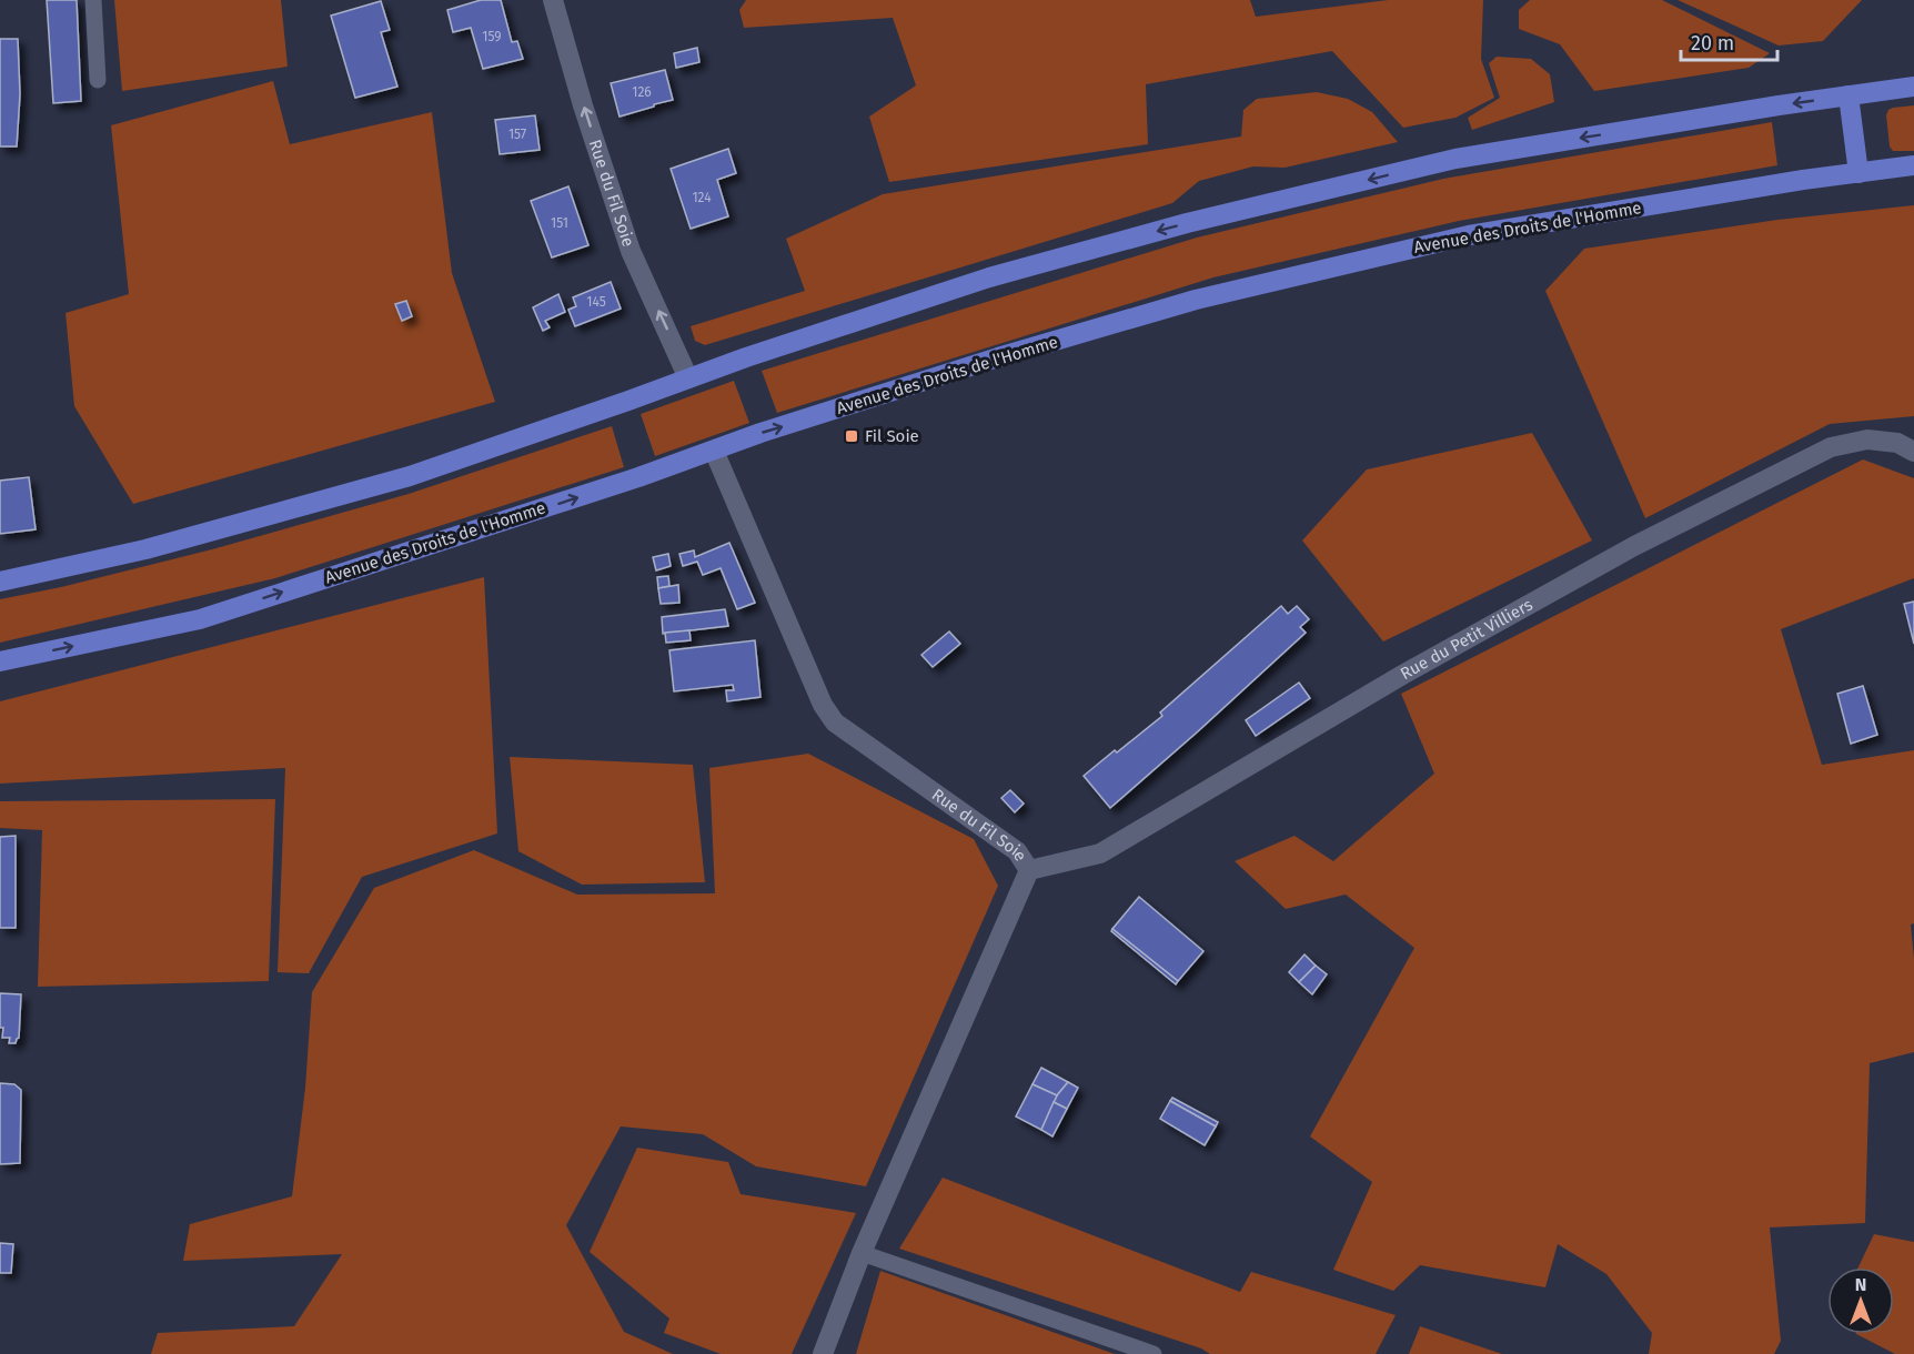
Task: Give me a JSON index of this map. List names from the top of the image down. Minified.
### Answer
{"streets":{"main road":["Avenue des Droits de l'Homme"],"street":["Rue du Fil Soie","Rue du Petit Villiers"]},"crossings":[["Rue du Fil Soie","Avenue des Droits de l'Homme"],["Rue du Fil Soie","Rue du Petit Villiers"]],"places":{"transit":["Fil Soie"]},"house_numbers":["159","126","157","124","151","145"],"scale_bar":"20 m","north":"top"}
